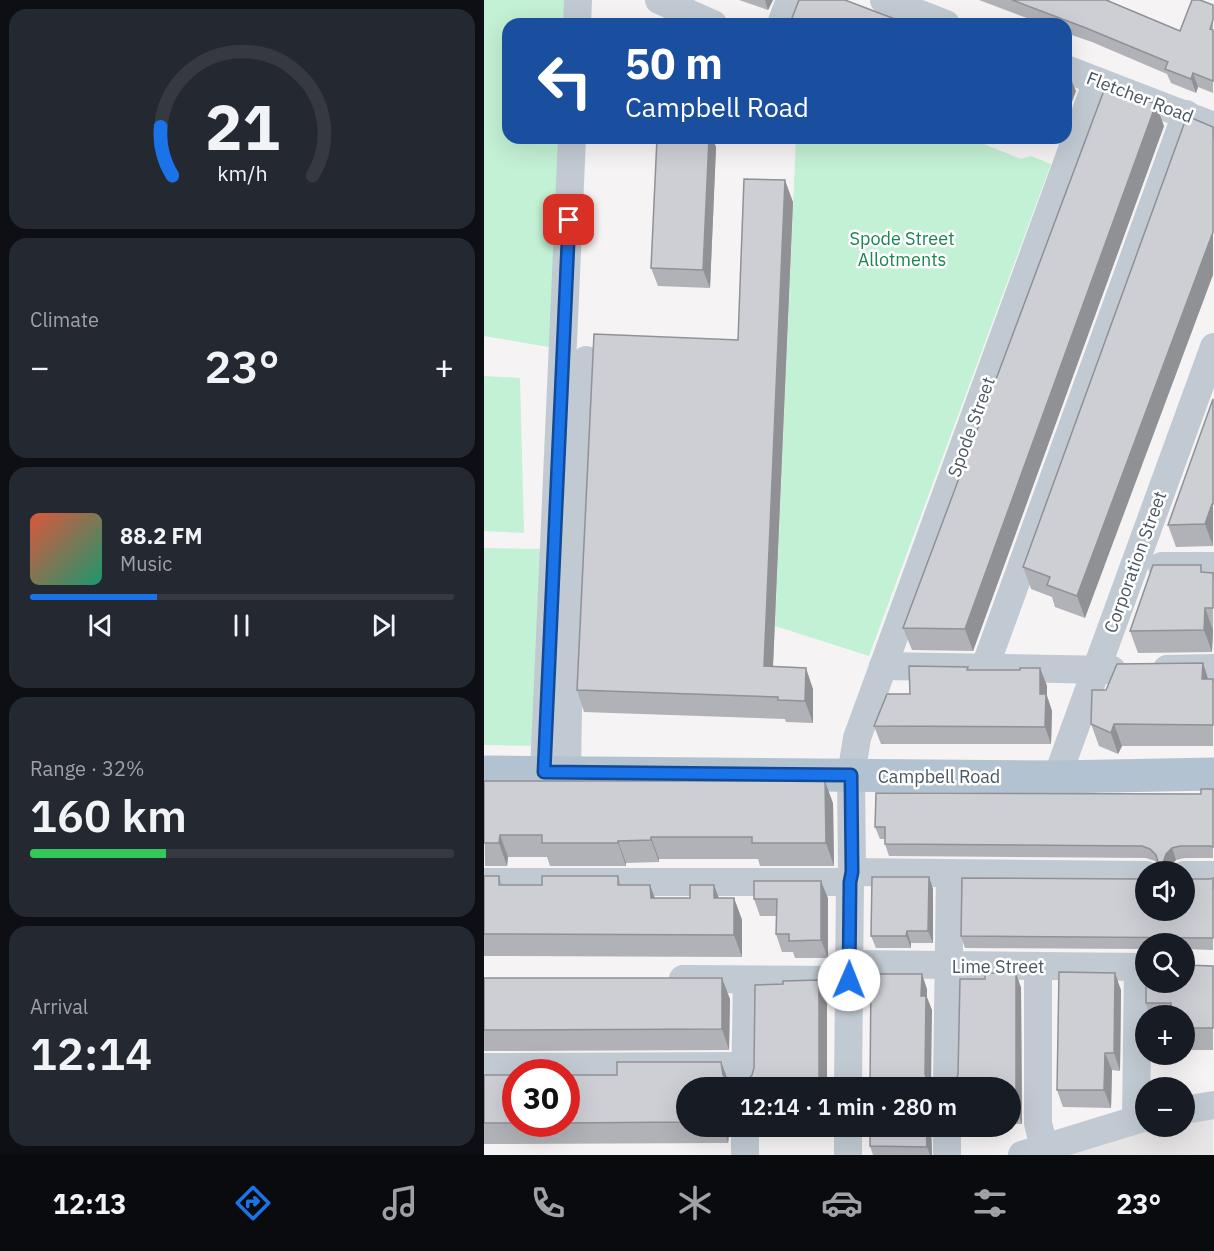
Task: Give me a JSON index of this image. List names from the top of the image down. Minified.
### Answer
{"streets":{"main road":["Campbell Road"],"street":["Fletcher Road","Spode Street","Corporation Street","Lime Street"]},"crossings":[["Fletcher Road","Spode Street"],["Spode Street","Campbell Road"],["Spode Street","Lime Street"],["Corporation Street","Campbell Road"]],"parks":["Spode Street Allotments"],"page":{"turn":["50 m","Campbell Road"],"tile":["Climate",["Range · 32%","160 km"],["Arrival","12:14"]],"heat":["−","23°","+"],"song":["88.2 FM","Music"],"map_buttons":["+","−"],"limit":"30","trip":"12:14 · 1 min · 280 m","tabs":["12:13","23°"],"gauge":["21","km/h"]}}
